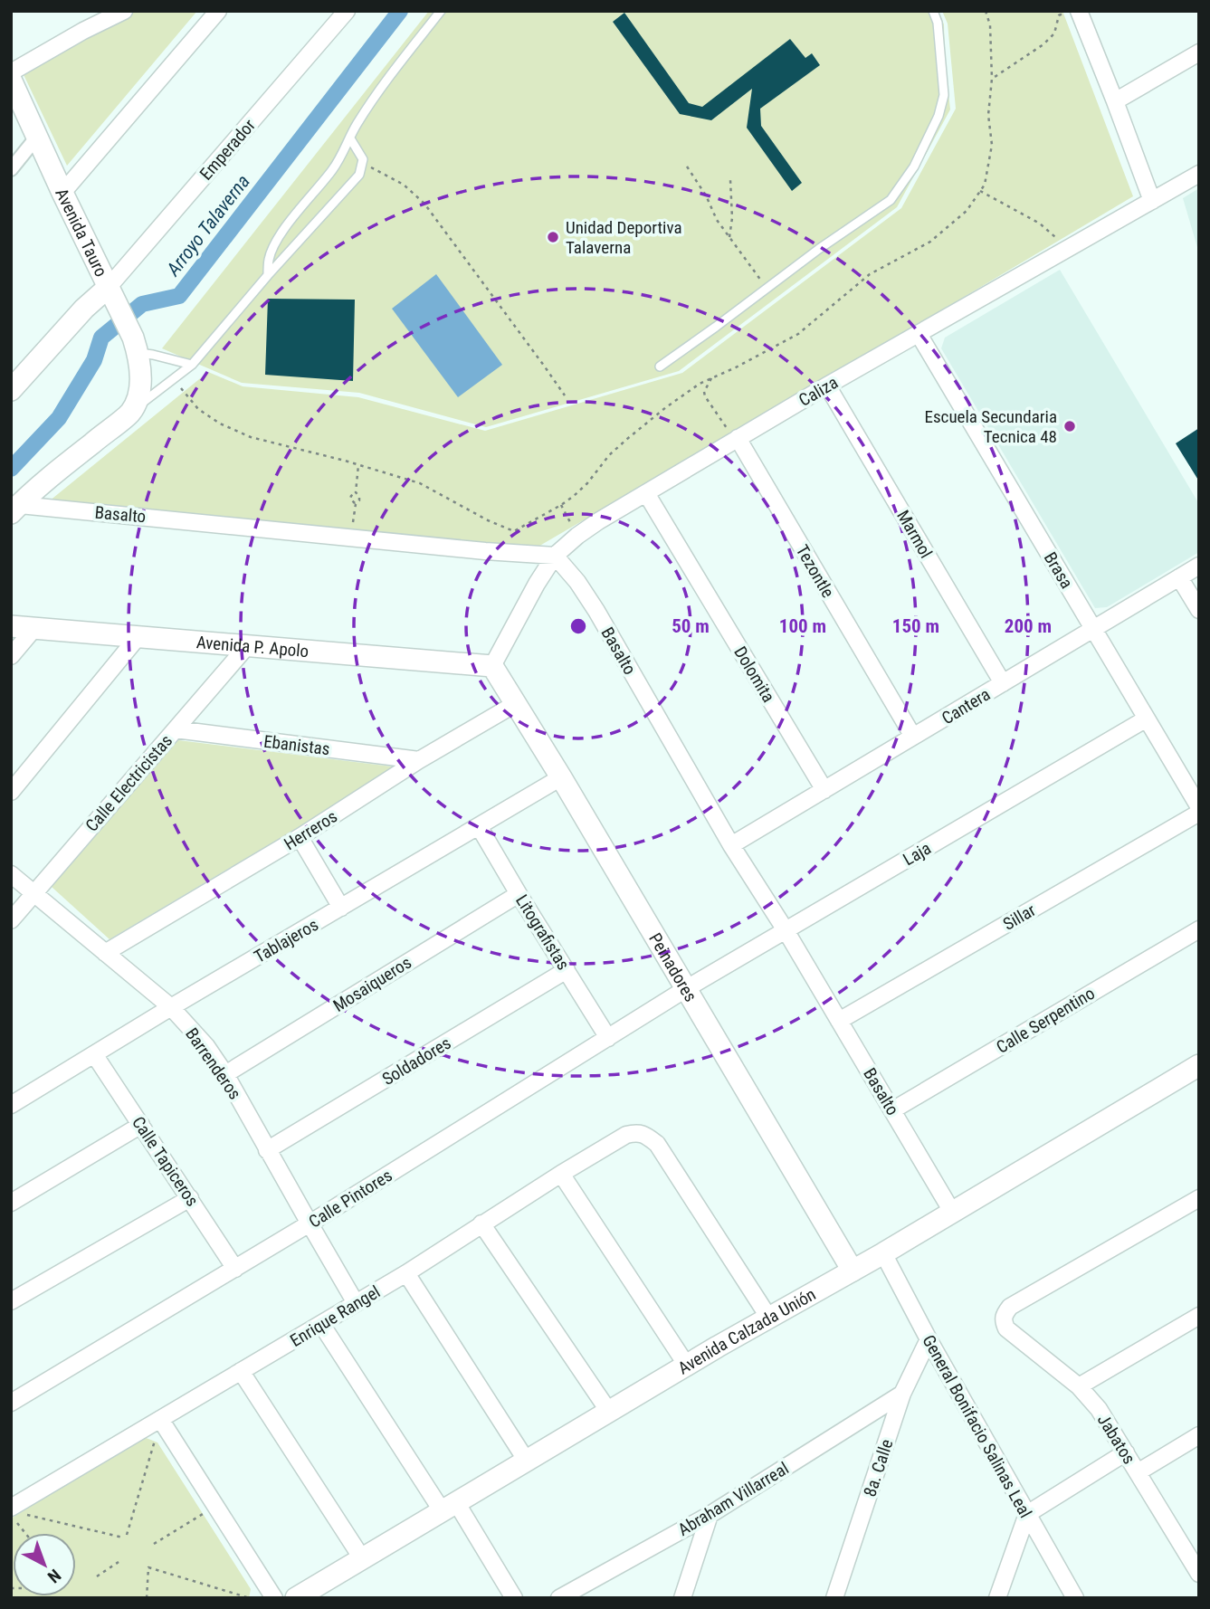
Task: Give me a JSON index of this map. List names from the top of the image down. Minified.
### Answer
{"streets":{"street":["Emperador","Avenida Tauro","Caliza","Basalto","Marmol","Brasa","Tezontle","Avenida P. Apolo","Dolomita","Cantera","Ebanistas","Calle Electricistas","Herreros","Laja","Sillar","Litografistas","Tablajeros","Peinadores","Mosaiqueros","Calle Serpentino","Soldadores","Barrenderos","Calle Tapiceros","Calle Pintores","Enrique Rangel","Avenida Calzada Unión","General Bonifacio Salinas Leal","Jabatos","8a. Calle","Abraham Villarreal"]},"crossings":[["Emperador","Avenida Tauro"],["Caliza","Basalto"],["Caliza","Marmol"],["Caliza","Brasa"],["Caliza","Tezontle"],["Caliza","Avenida P. Apolo"],["Caliza","Dolomita"],["Caliza","Peinadores"],["Basalto","Cantera"],["Basalto","Laja"],["Basalto","Sillar"],["Basalto","Calle Serpentino"],["Basalto","Avenida Calzada Unión"],["Marmol","Cantera"],["Brasa","Cantera"],["Brasa","Laja"],["Tezontle","Cantera"],["Avenida P. Apolo","Calle Electricistas"],["Avenida P. Apolo","Peinadores"],["Dolomita","Cantera"],["Ebanistas","Calle Electricistas"],["Ebanistas","Herreros"],["Calle Electricistas","Barrenderos"],["Herreros","Peinadores"],["Herreros","Barrenderos"],["Laja","Peinadores"],["Laja","Calle Pintores"],["Litografistas","Tablajeros"],["Litografistas","Mosaiqueros"],["Litografistas","Soldadores"],["Litografistas","Calle Pintores"],["Tablajeros","Peinadores"],["Tablajeros","Barrenderos"],["Tablajeros","Calle Tapiceros"],["Peinadores","Calle Pintores"],["Peinadores","Avenida Calzada Unión"],["Mosaiqueros","Barrenderos"],["Soldadores","Barrenderos"],["Barrenderos","Calle Pintores"],["Barrenderos","Enrique Rangel"],["Calle Tapiceros","Calle Pintores"],["Enrique Rangel","Avenida Calzada Unión"],["Avenida Calzada Unión","General Bonifacio Salinas Leal"],["General Bonifacio Salinas Leal","8a. Calle"],["8a. Calle","Abraham Villarreal"]],"water":["Arroyo Talaverna"],"places":["Unidad Deportiva Talaverna","Escuela Secundaria Tecnica 48"],"north":"bottom right","rings":["50 m","100 m","150 m","200 m"]}
